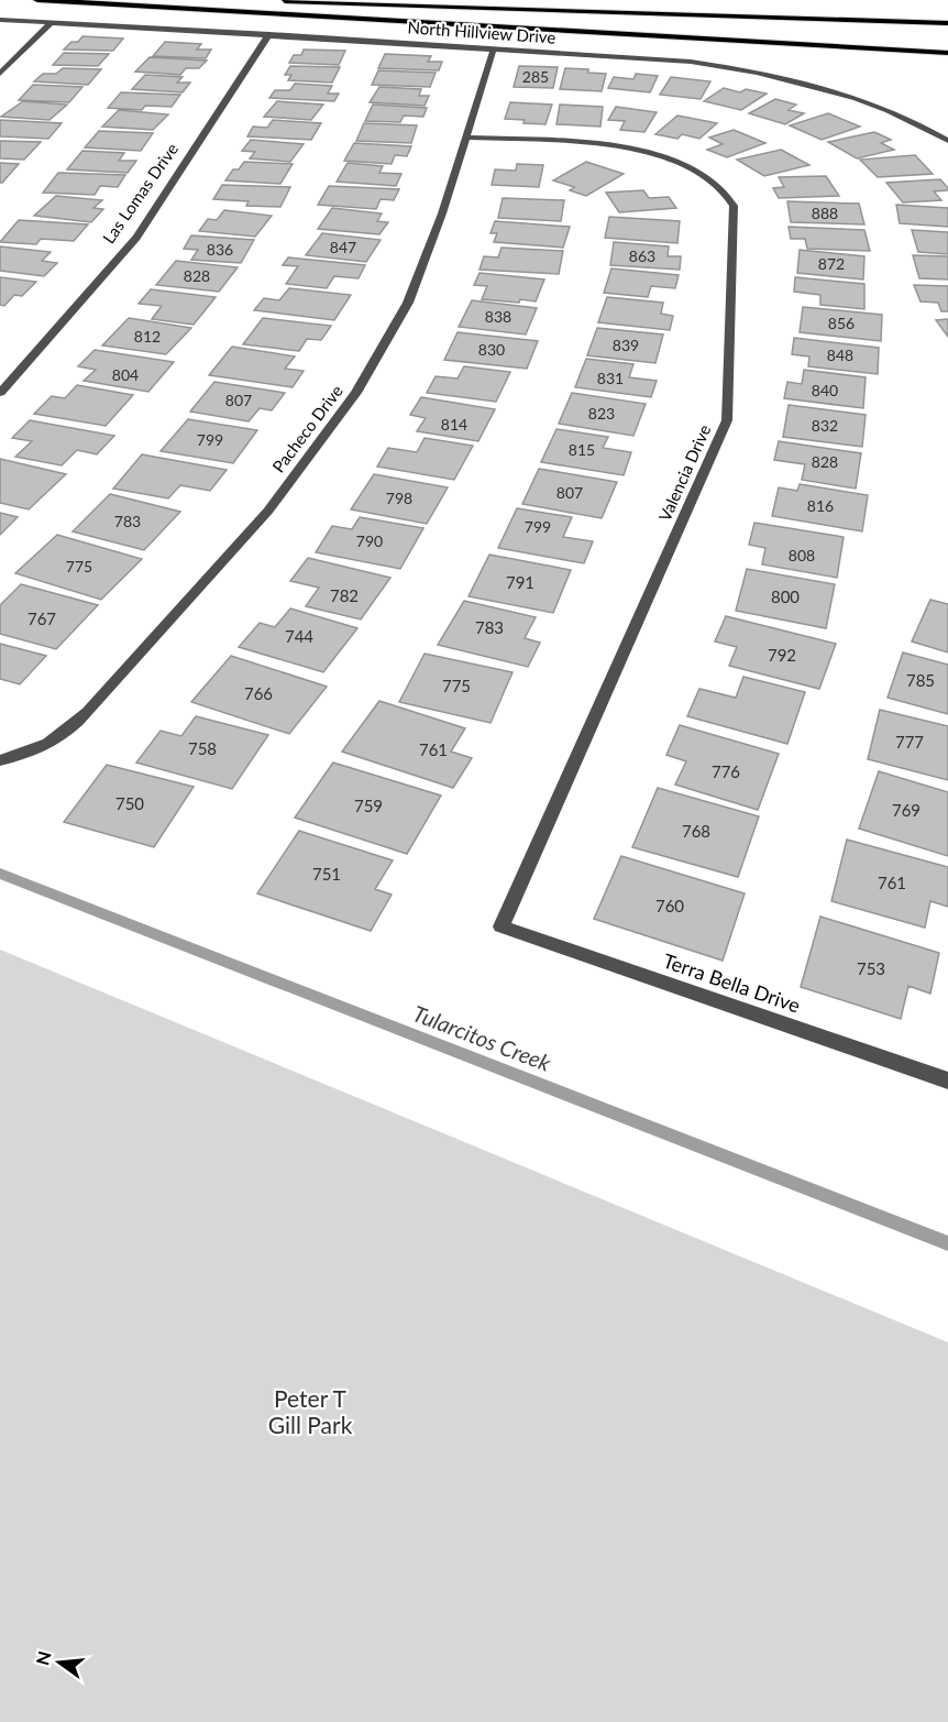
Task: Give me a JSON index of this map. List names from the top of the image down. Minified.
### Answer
{"streets":{"street":["North Hillview Drive","Las Lomas Drive","Pacheco Drive","Valencia Drive","Terra Bella Drive"]},"crossings":[["North Hillview Drive","Las Lomas Drive"],["North Hillview Drive","Pacheco Drive"],["Pacheco Drive","Valencia Drive"],["Valencia Drive","Terra Bella Drive"]],"water":["Tularcitos Creek"],"parks":["Peter T Gill Park"],"house_numbers":["285","888","847","836","863","872","828","838","856","812","839","830","848","804","831","840","807","823","814","832","799","815","828","807","798","816","783","799","790","808","775","791","782","800","767","783","744","792","785","775","766","777","758","761","776","750","759","769","768","751","761","760","753"],"north":"left"}
